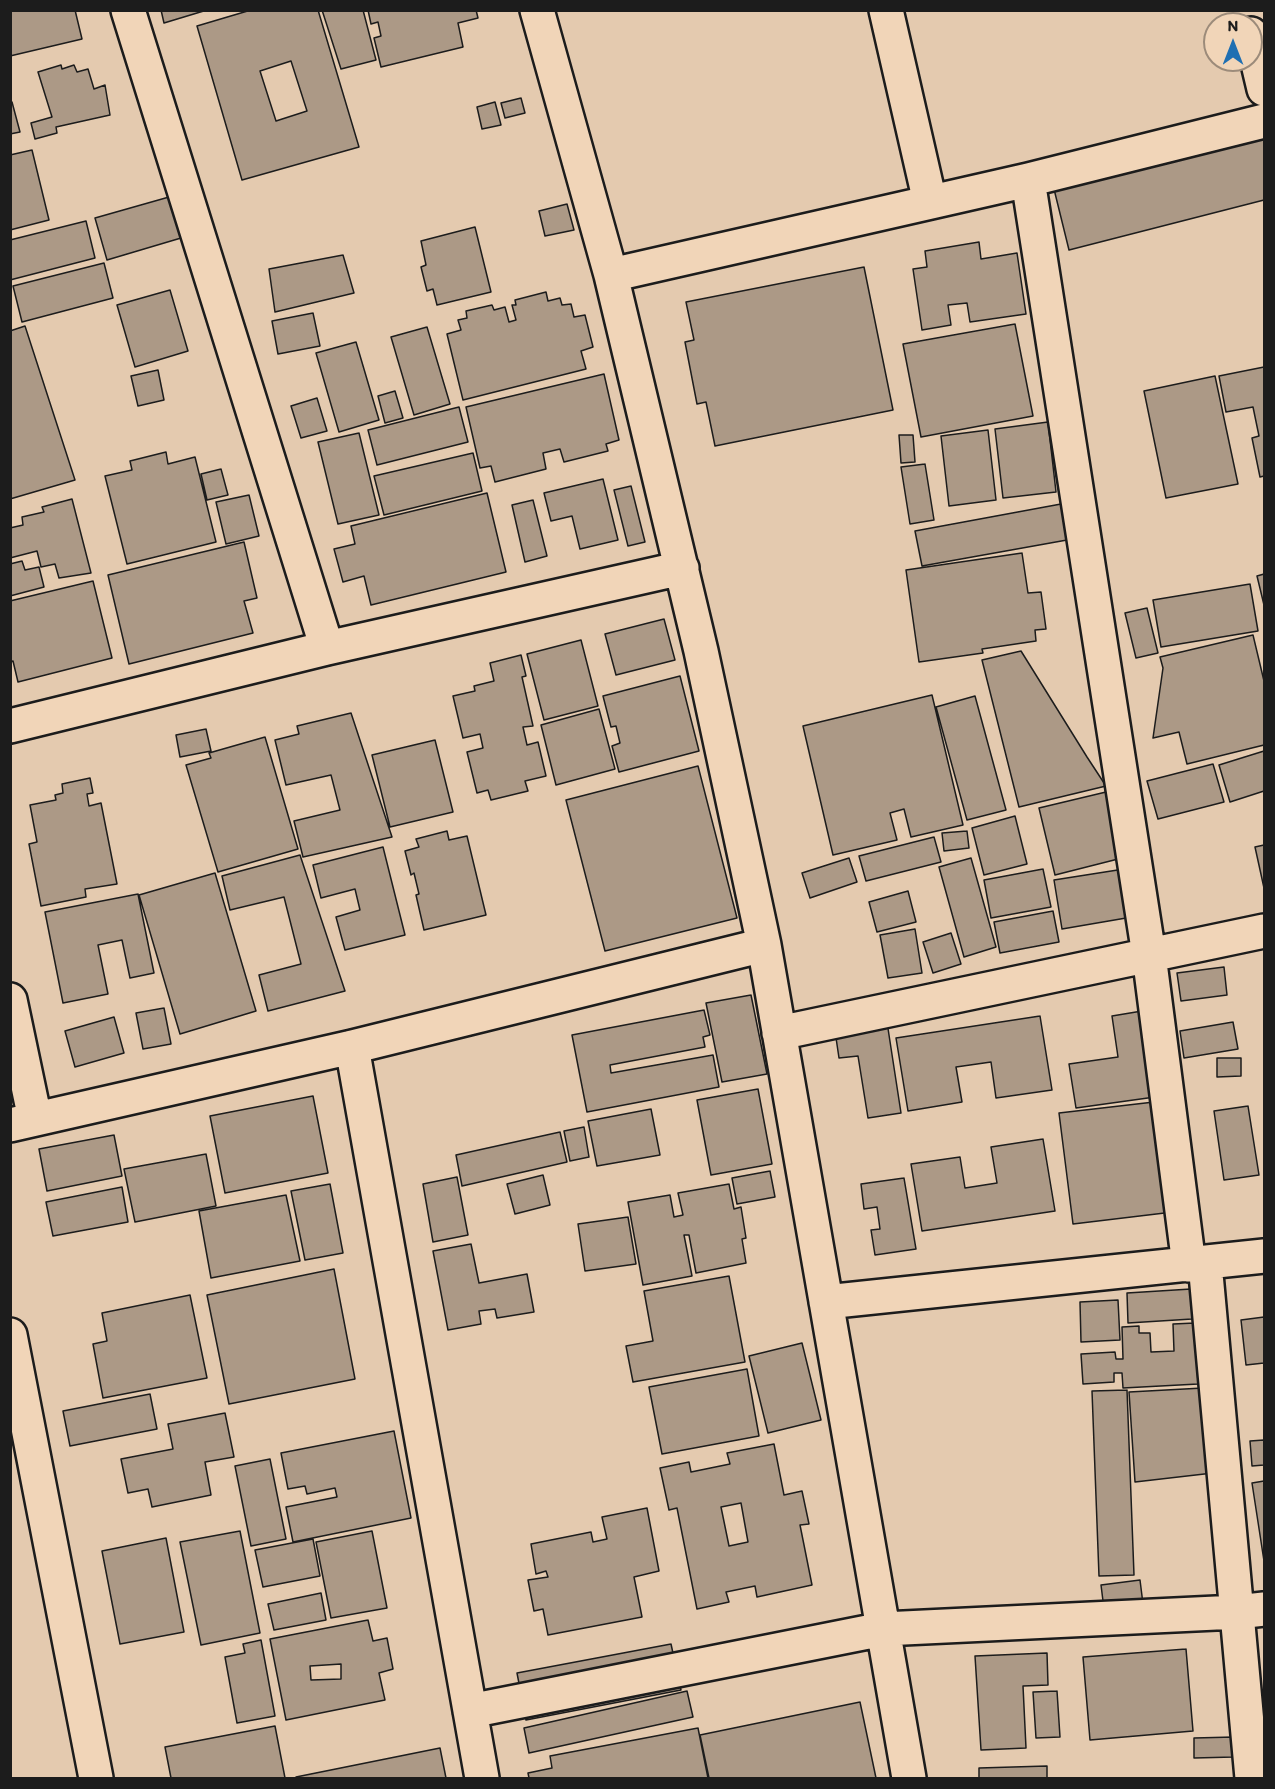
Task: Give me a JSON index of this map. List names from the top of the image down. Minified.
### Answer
{"north":"top"}
